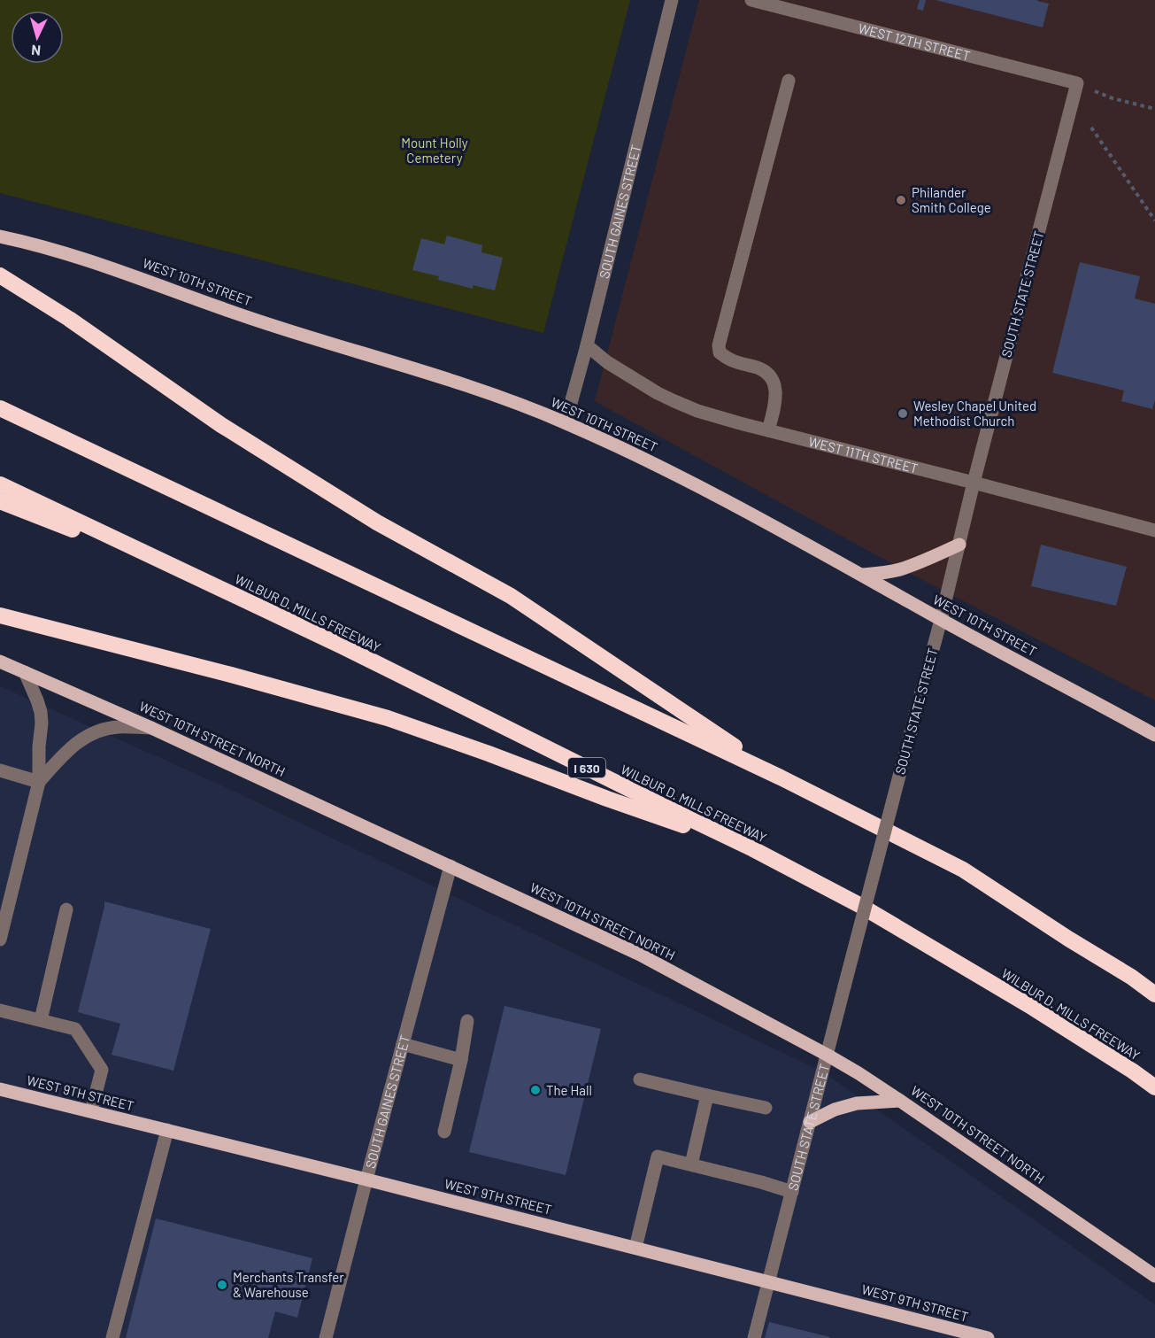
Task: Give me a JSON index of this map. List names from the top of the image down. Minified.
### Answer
{"streets":{"highway":["WILBUR D. MILLS FREEWAY","I 630"],"main road":["WEST 10TH STREET","WEST 10TH STREET NORTH","WEST 9TH STREET"],"street":["WEST 12TH STREET","SOUTH GAINES STREET","SOUTH STATE STREET","WEST 11TH STREET"]},"crossings":[["WEST 12TH STREET","SOUTH STATE STREET"],["SOUTH GAINES STREET","WEST 10TH STREET"],["SOUTH GAINES STREET","WEST 11TH STREET"],["SOUTH GAINES STREET","WEST 10TH STREET NORTH"],["SOUTH GAINES STREET","WEST 9TH STREET"],["WEST 10TH STREET","SOUTH STATE STREET"],["SOUTH STATE STREET","WEST 11TH STREET"],["SOUTH STATE STREET","WEST 10TH STREET NORTH"],["SOUTH STATE STREET","WEST 9TH STREET"]],"parks":["Mount Holly Cemetery"],"places":["Philander Smith College","Wesley Chapel United Methodist Church","The Hall","Merchants Transfer & Warehouse"],"north":"bottom"}
